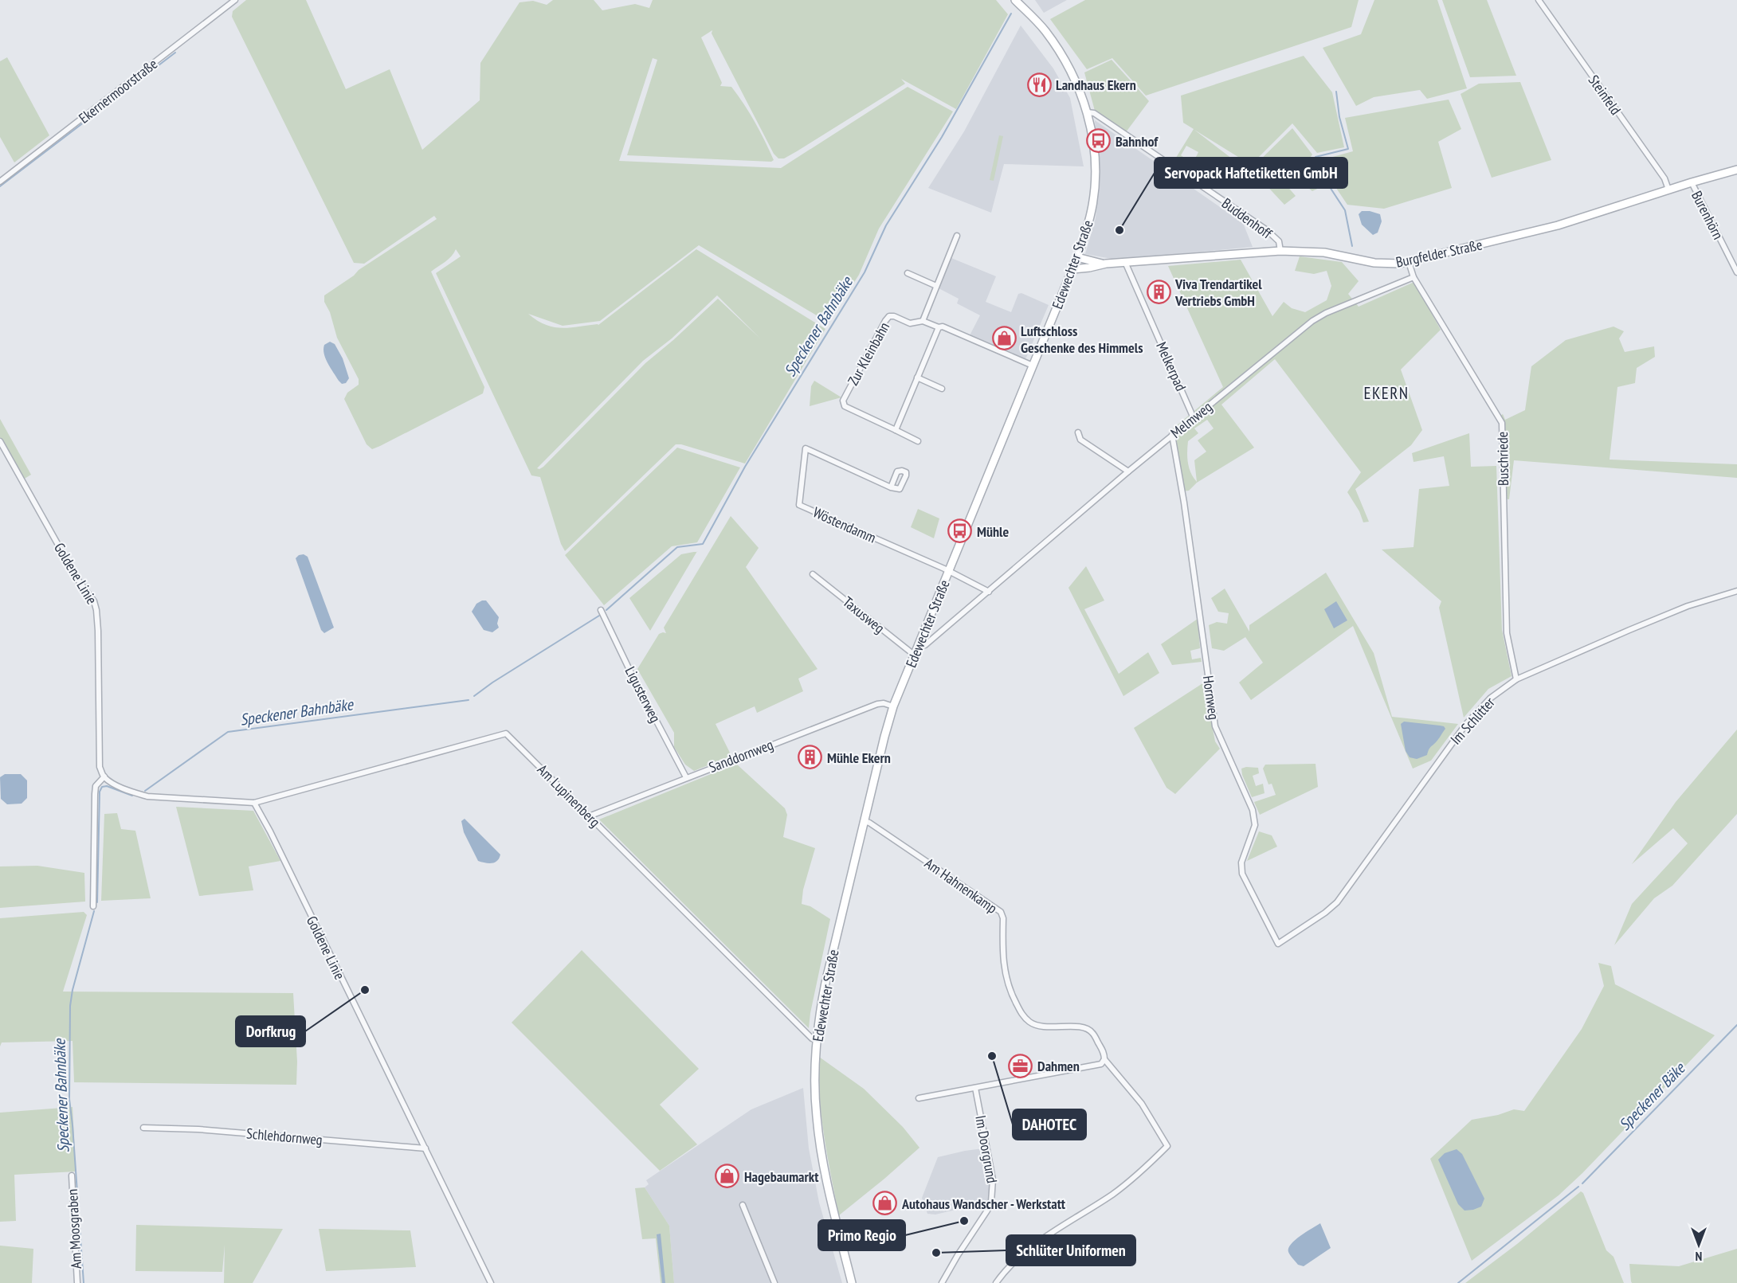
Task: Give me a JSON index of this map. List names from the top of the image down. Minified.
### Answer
{"streets":{"main road":["Burgfelder Straße","Edewechter Straße"],"street":["Ekernermoorstraße","Steinfeld","Burenhörn","Buddenhoff","Zur Kleinbahn","Melkerpad","Melmweg","Buschriede","Wöstendamm","Goldene Linie","Taxusweg","Ligusterweg","Hornweg","Im Schlitter","Sanddornweg","Am Lupinenberg","Am Hahnenkamp","Schlehdornweg","Im Doorgrund","Am Moosgraben"]},"crossings":[["Steinfeld","Burgfelder Straße"],["Burenhörn","Burgfelder Straße"],["Buddenhoff","Burgfelder Straße"],["Buddenhoff","Edewechter Straße"],["Burgfelder Straße","Edewechter Straße"],["Burgfelder Straße","Melkerpad"],["Burgfelder Straße","Buschriede"],["Edewechter Straße","Zur Kleinbahn"],["Edewechter Straße","Wöstendamm"],["Edewechter Straße","Taxusweg"],["Edewechter Straße","Sanddornweg"],["Edewechter Straße","Am Lupinenberg"],["Edewechter Straße","Am Hahnenkamp"],["Melkerpad","Melmweg"],["Melmweg","Buschriede"],["Melmweg","Hornweg"],["Buschriede","Im Schlitter"],["Goldene Linie","Am Lupinenberg"],["Goldene Linie","Schlehdornweg"],["Ligusterweg","Sanddornweg"],["Hornweg","Im Schlitter"],["Sanddornweg","Am Lupinenberg"]],"districts":["EKERN"],"water":["Speckener Bahnbäke","Speckener Bäke"],"places":{"restaurant":["Landhaus Ekern"],"bus stop":["Bahnhof","Mühle"],"other":["Servopack Haftetiketten GmbH","Dorfkrug","DAHOTEC","Primo Regio","Schlüter Uniformen"],"building":["Viva Trendartikel Vertriebs GmbH","Mühle Ekern"],"shop":["Luftschloss Geschenke des Himmels","Hagebaumarkt","Autohaus Wandscher - Werkstatt"],"office":["Dahmen"]},"north":"bottom"}
